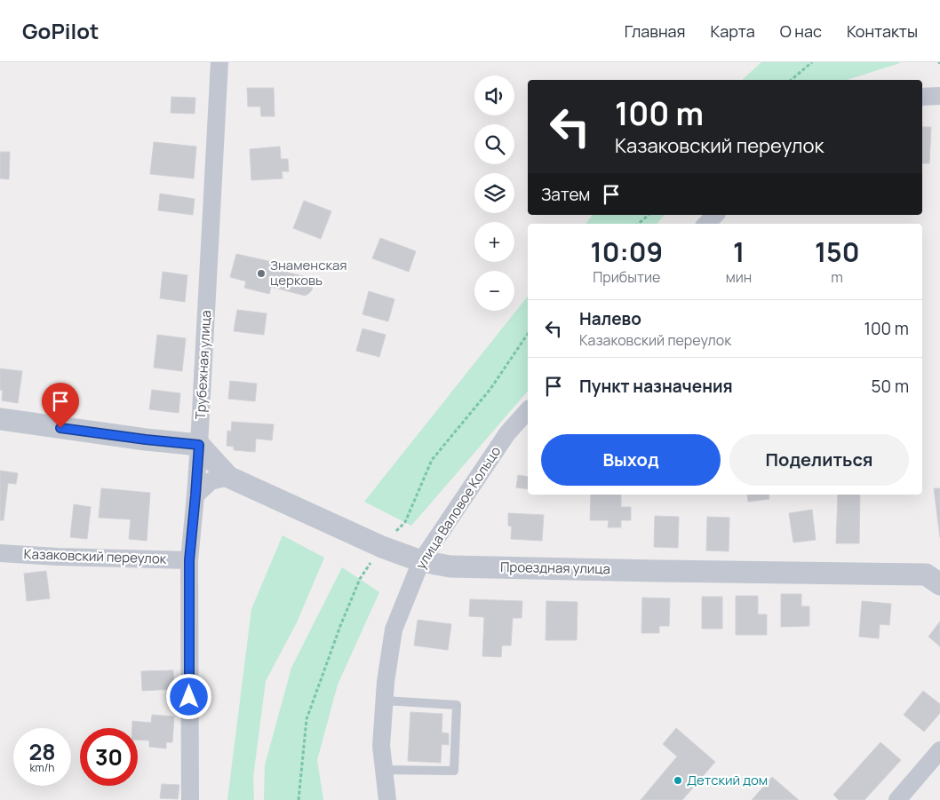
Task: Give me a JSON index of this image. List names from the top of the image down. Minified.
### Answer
{"streets":{"street":["Трубежная улица","улица Валовое Кольцо","Казаковский переулок","Проездная улица"]},"crossings":[["Трубежная улица","Казаковский переулок"],["Трубежная улица","Проездная улица"],["улица Валовое Кольцо","Проездная улица"]],"places":["Знаменская церковь","Детский дом"],"page":{"header":"GoPilot","nav":["Главная","Карта","О нас","Контакты"],"map_buttons":["+","−"],"turn":["100 m","Казаковский переулок"],"then":"Затем","eta":["10:09","Прибытие","1","мин","150","m"],"list":[{"name":"Налево","note":"Казаковский переулок","value":"100 m"},{"name":"Пункт назначения","value":"50 m"}],"buttons":["Выход","Поделиться"],"speed":"28 km/h","limit":"30"}}
